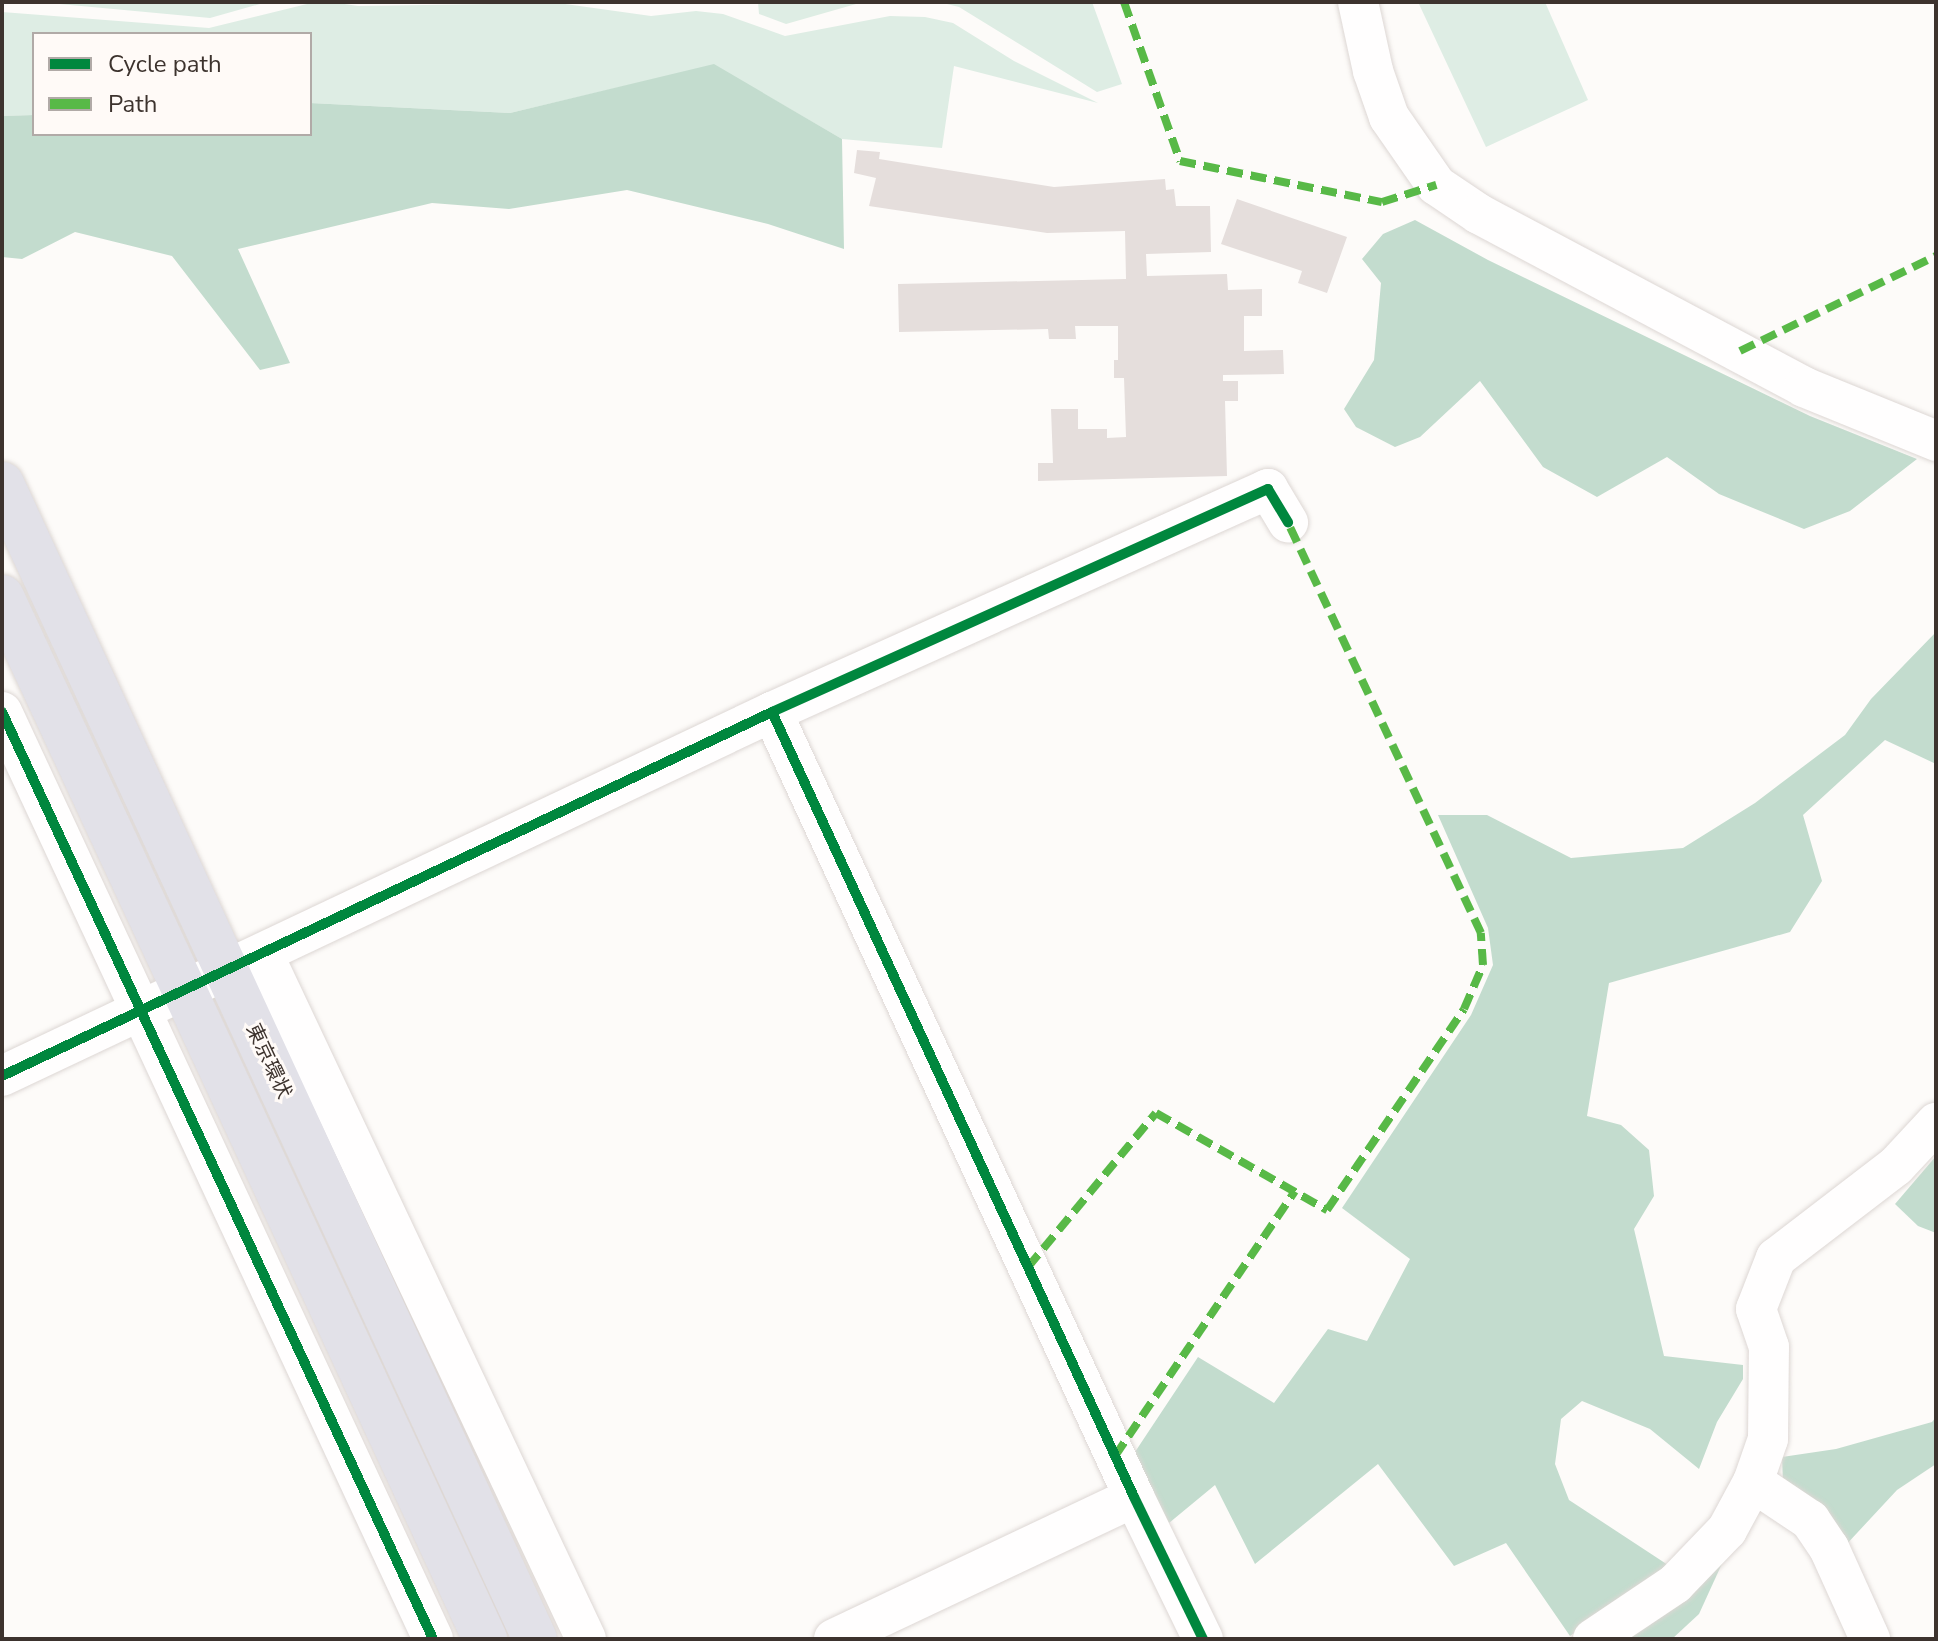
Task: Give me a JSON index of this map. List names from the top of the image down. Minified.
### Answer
{"streets":{"highway":["東京環状"]},"legend":["Cycle path","Path"]}
